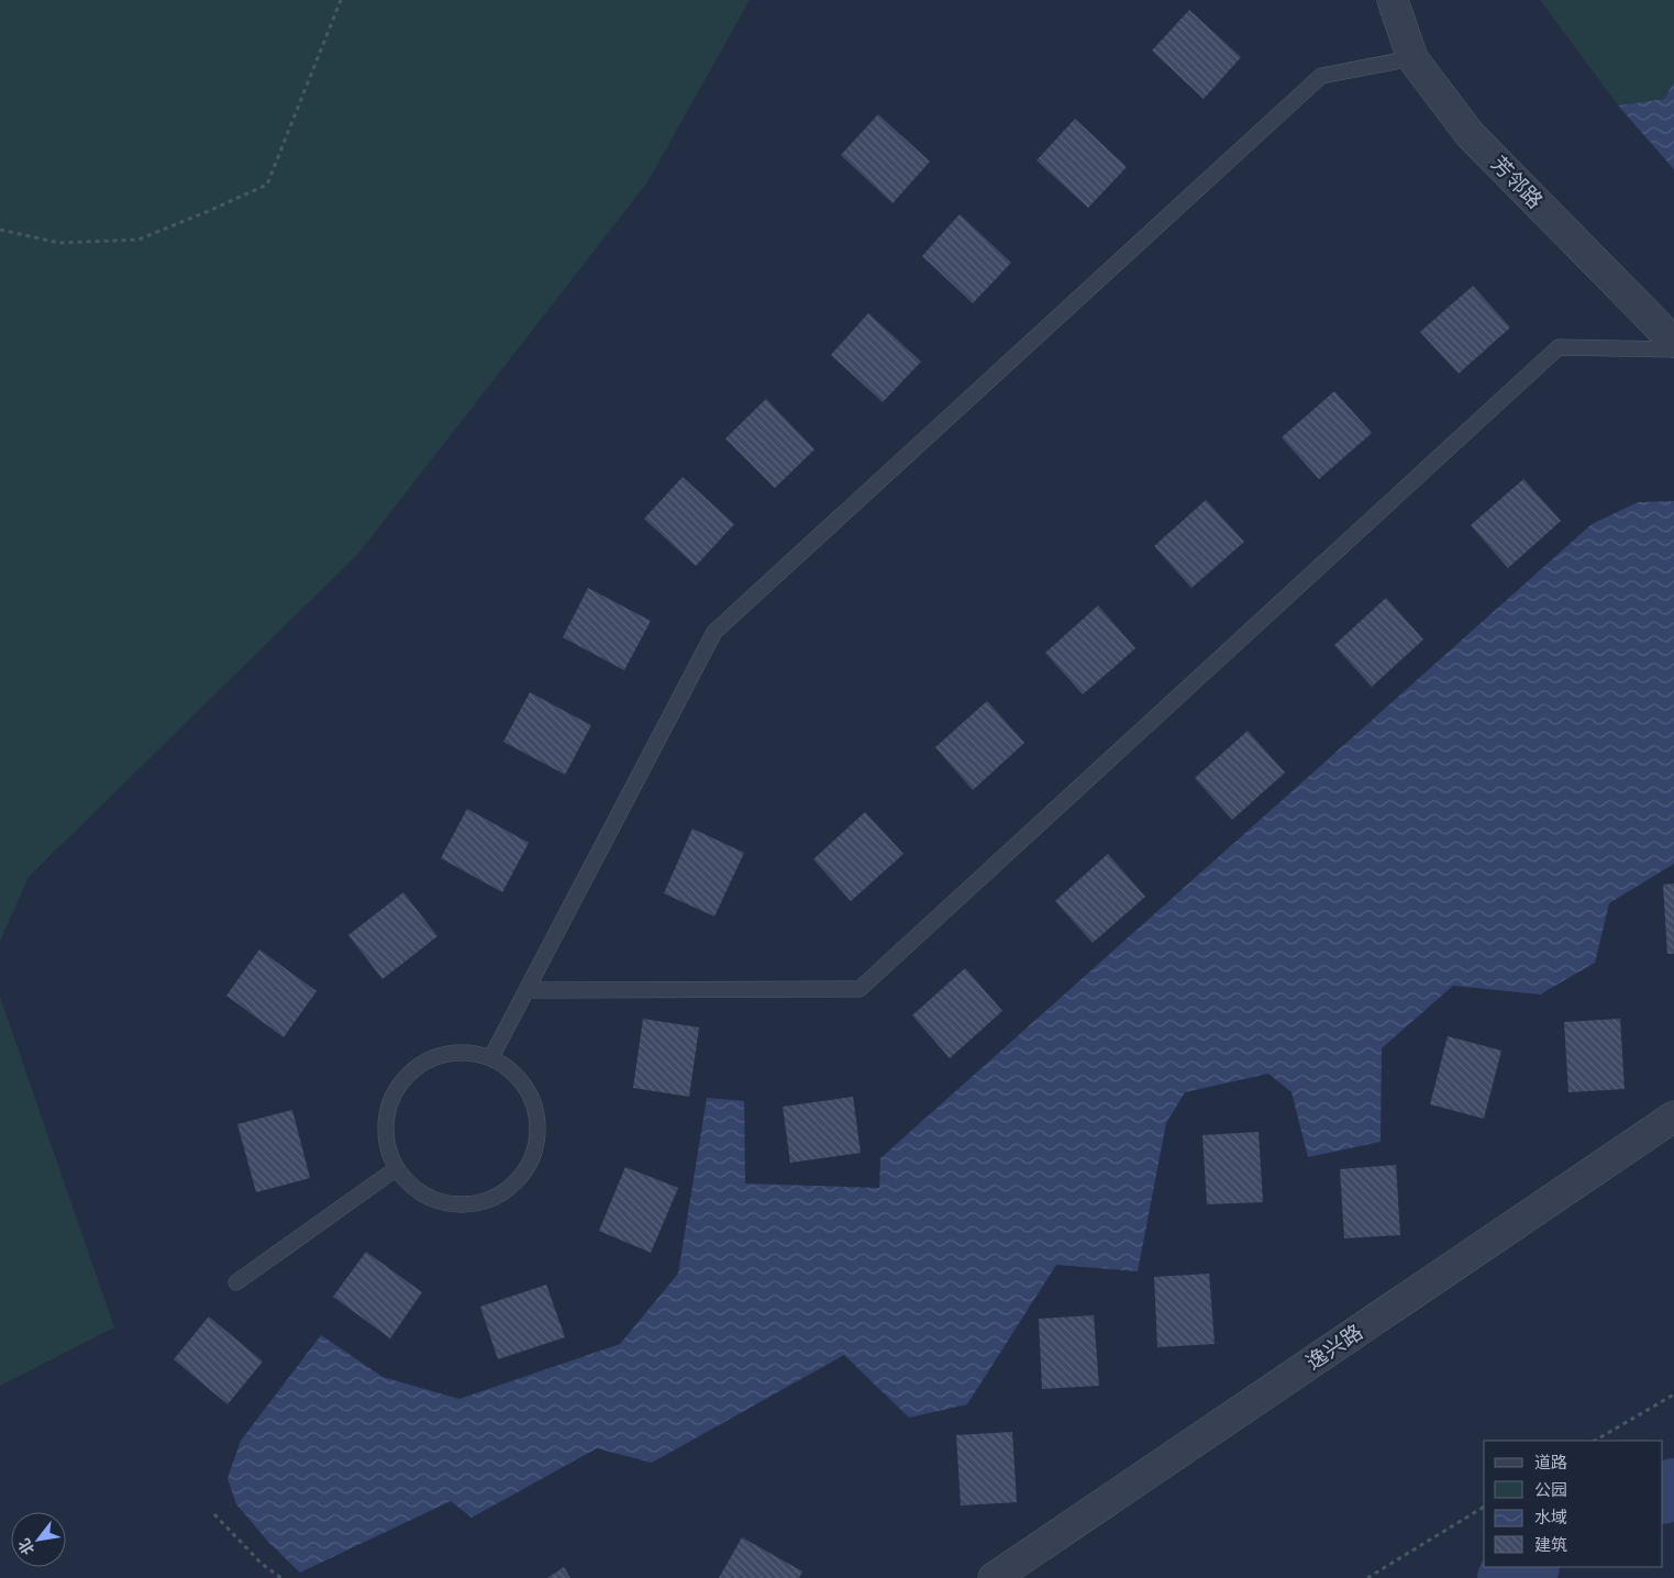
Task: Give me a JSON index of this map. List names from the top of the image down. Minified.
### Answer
{"streets":{"street":["芳邻路","逸兴路"]},"legend":["道路","公园","水域","建筑"],"north":"bottom left"}
